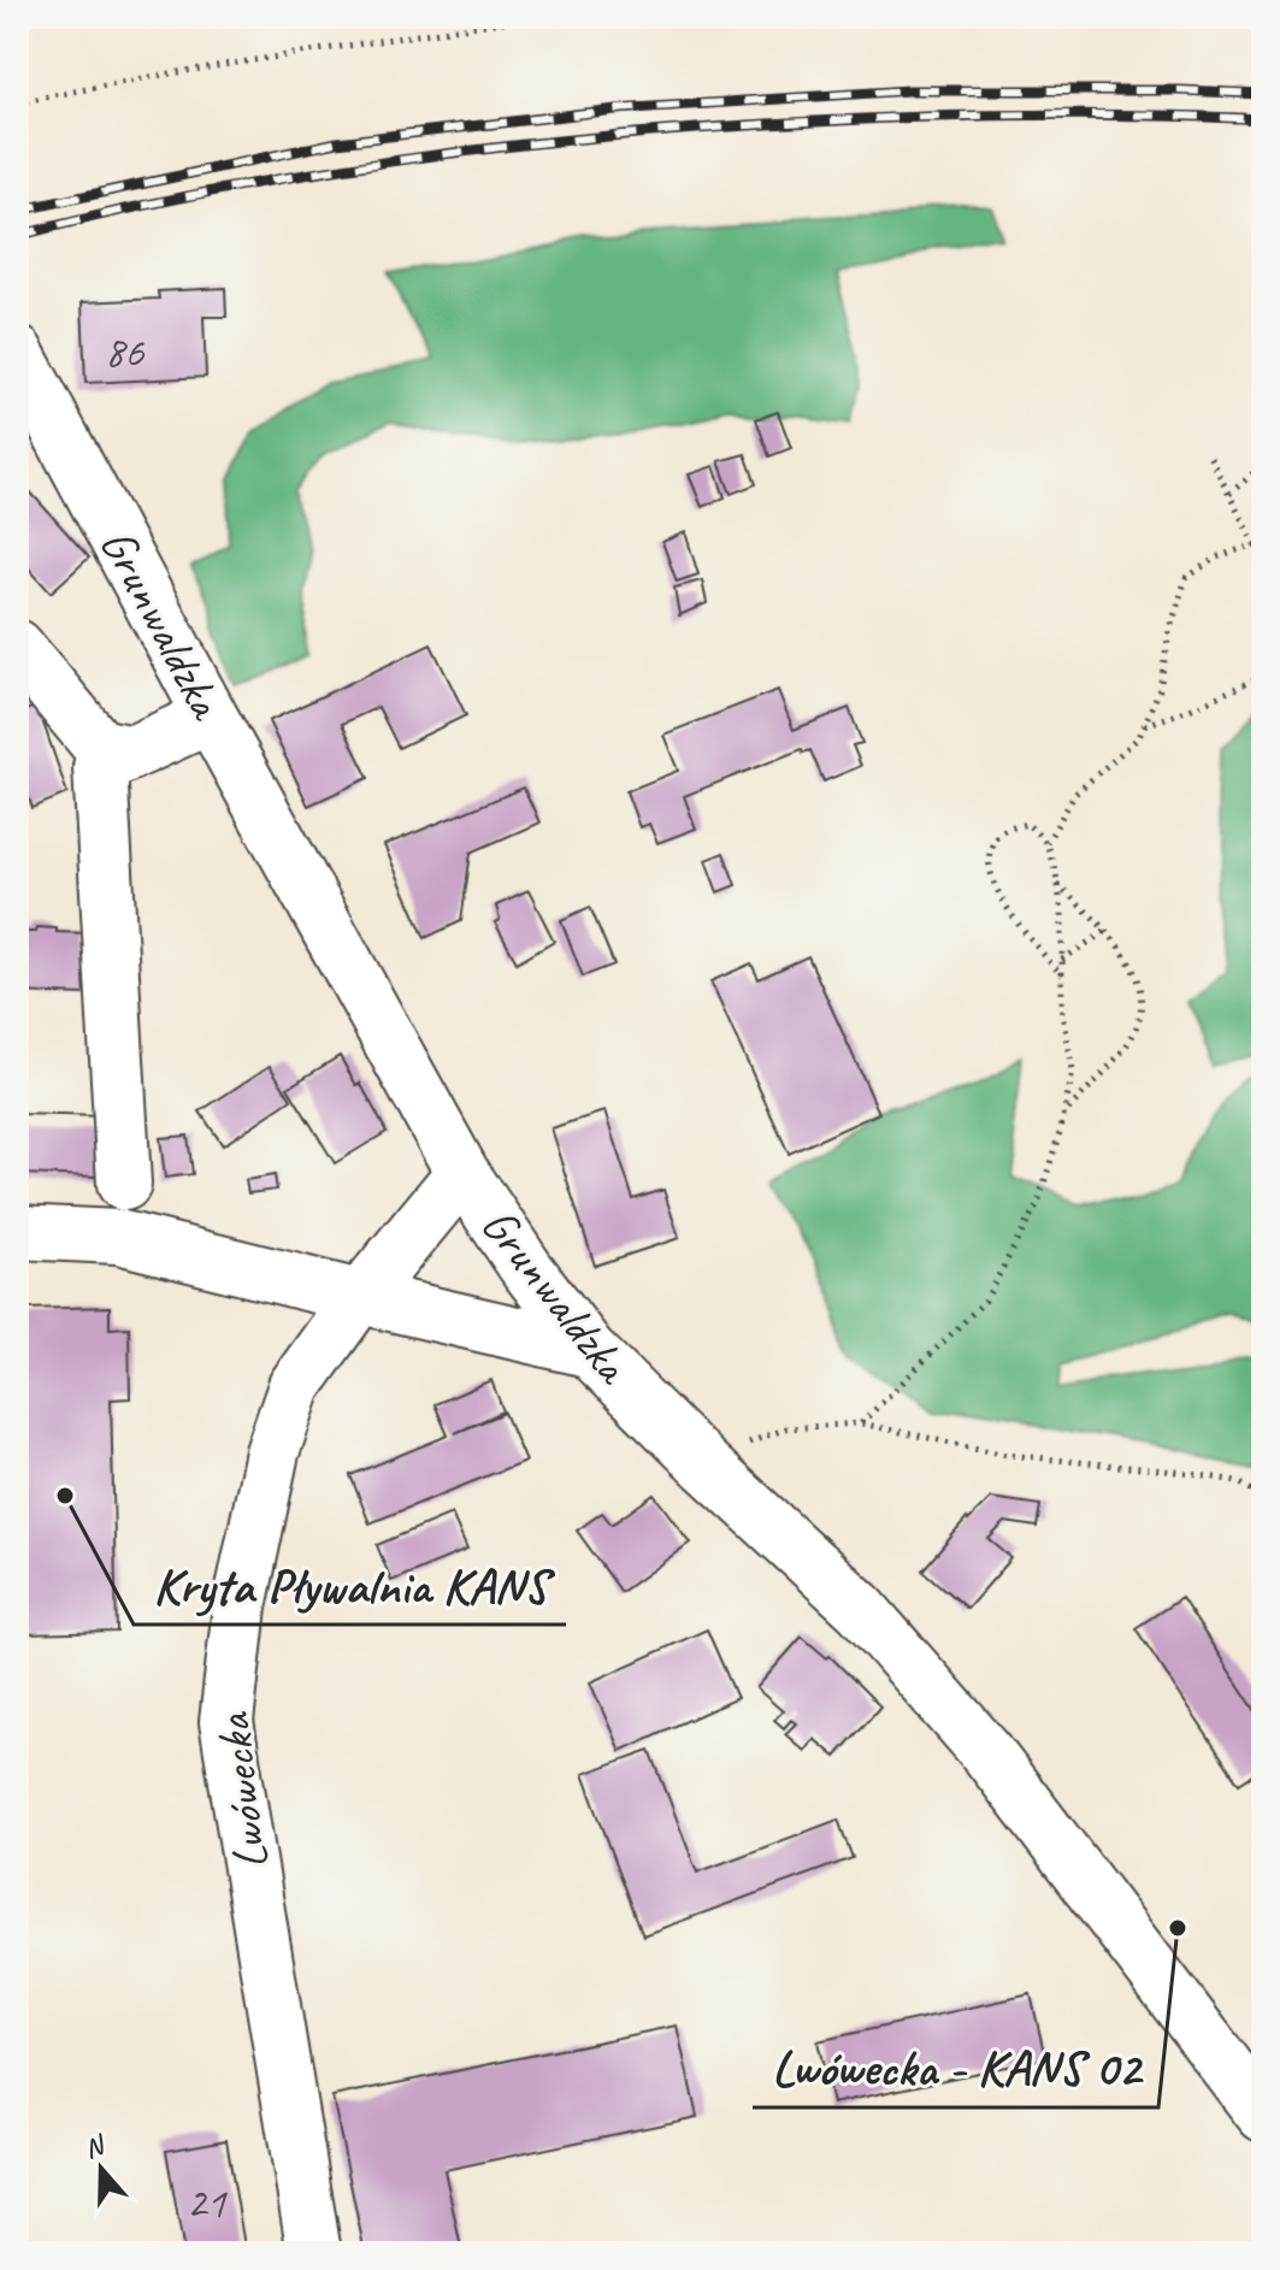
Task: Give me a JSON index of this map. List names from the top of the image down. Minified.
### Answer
{"streets":{"street":["Grunwaldzka","Lwówecka"]},"crossings":[["Grunwaldzka","Lwówecka"]],"places":["Kryta Pływalnia KANS","Lwówecka - KANS 02"],"house_numbers":["86","21"],"north":"top"}
